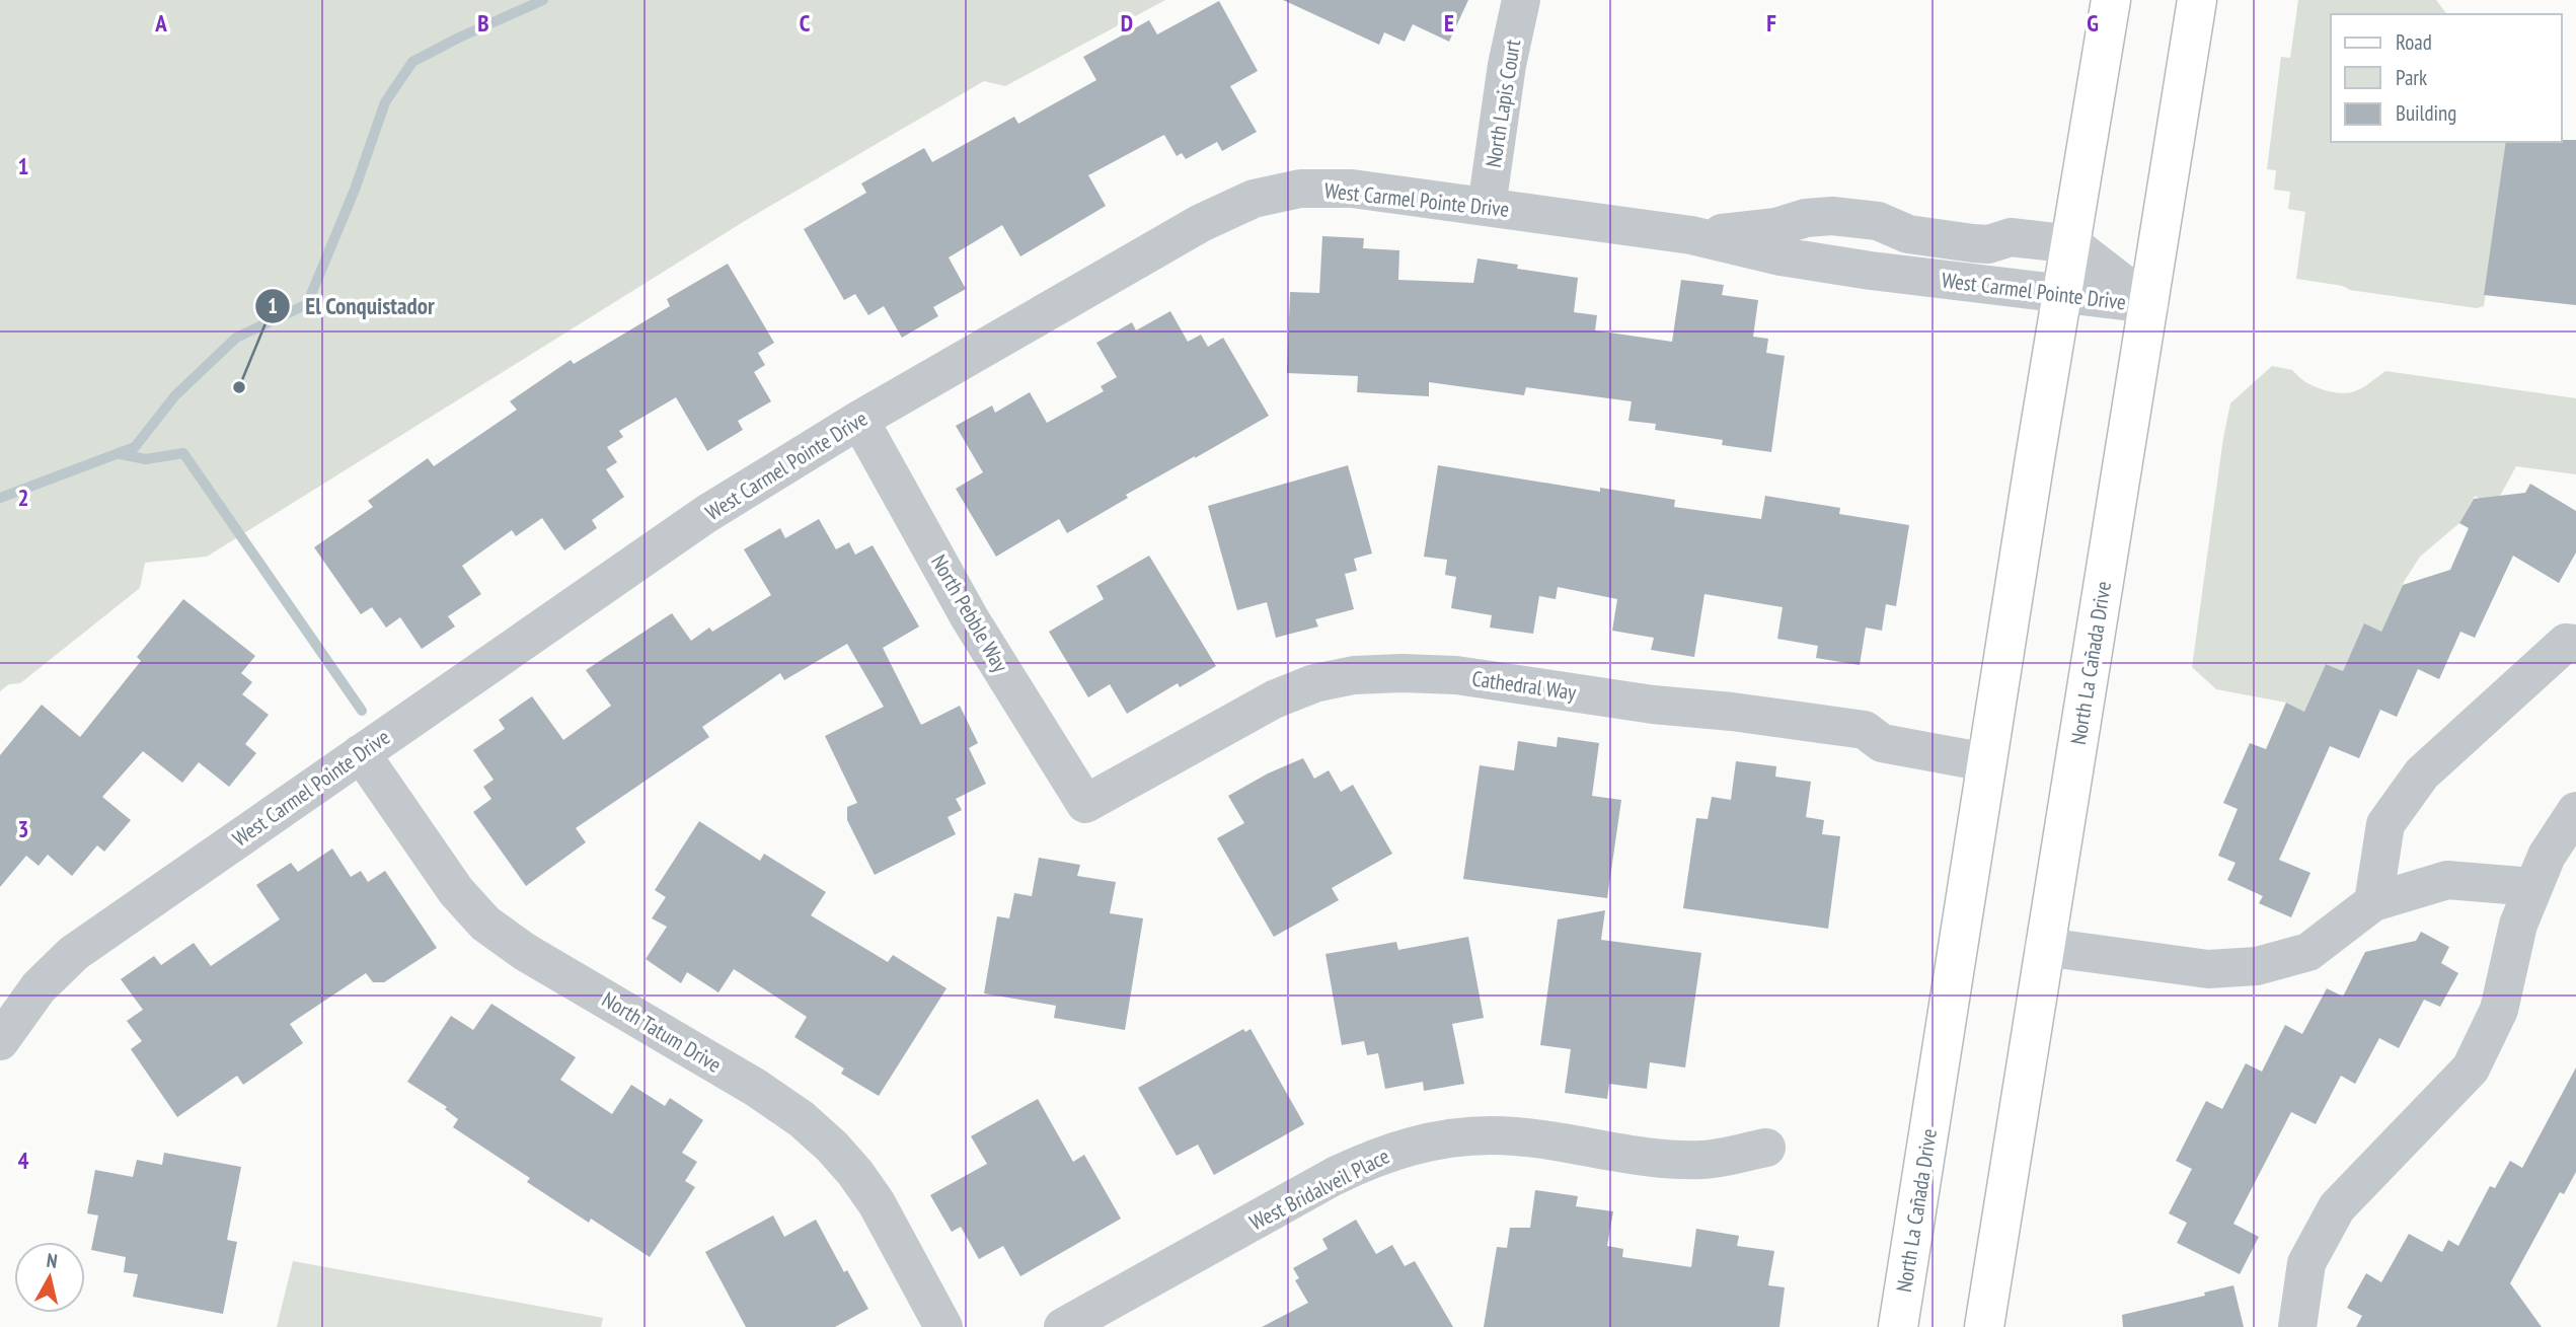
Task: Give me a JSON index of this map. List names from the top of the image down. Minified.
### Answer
{"streets":{"main road":["North La Cañada Drive"],"street":["North Lapis Court","West Carmel Pointe Drive","North Pebble Way","Cathedral Way","North Tatum Drive","West Bridalveil Place"]},"crossings":[["North Lapis Court","West Carmel Pointe Drive"],["West Carmel Pointe Drive","North Pebble Way"],["West Carmel Pointe Drive","North La Cañada Drive"],["West Carmel Pointe Drive","North Tatum Drive"],["North Pebble Way","Cathedral Way"],["North La Cañada Drive","Cathedral Way"]],"places":["El Conquistador"],"legend":["Road","Park","Building"],"north":"top","grid":{"columns":["A","B","C","D","E","F","G"],"rows":["1","2","3","4"]}}
